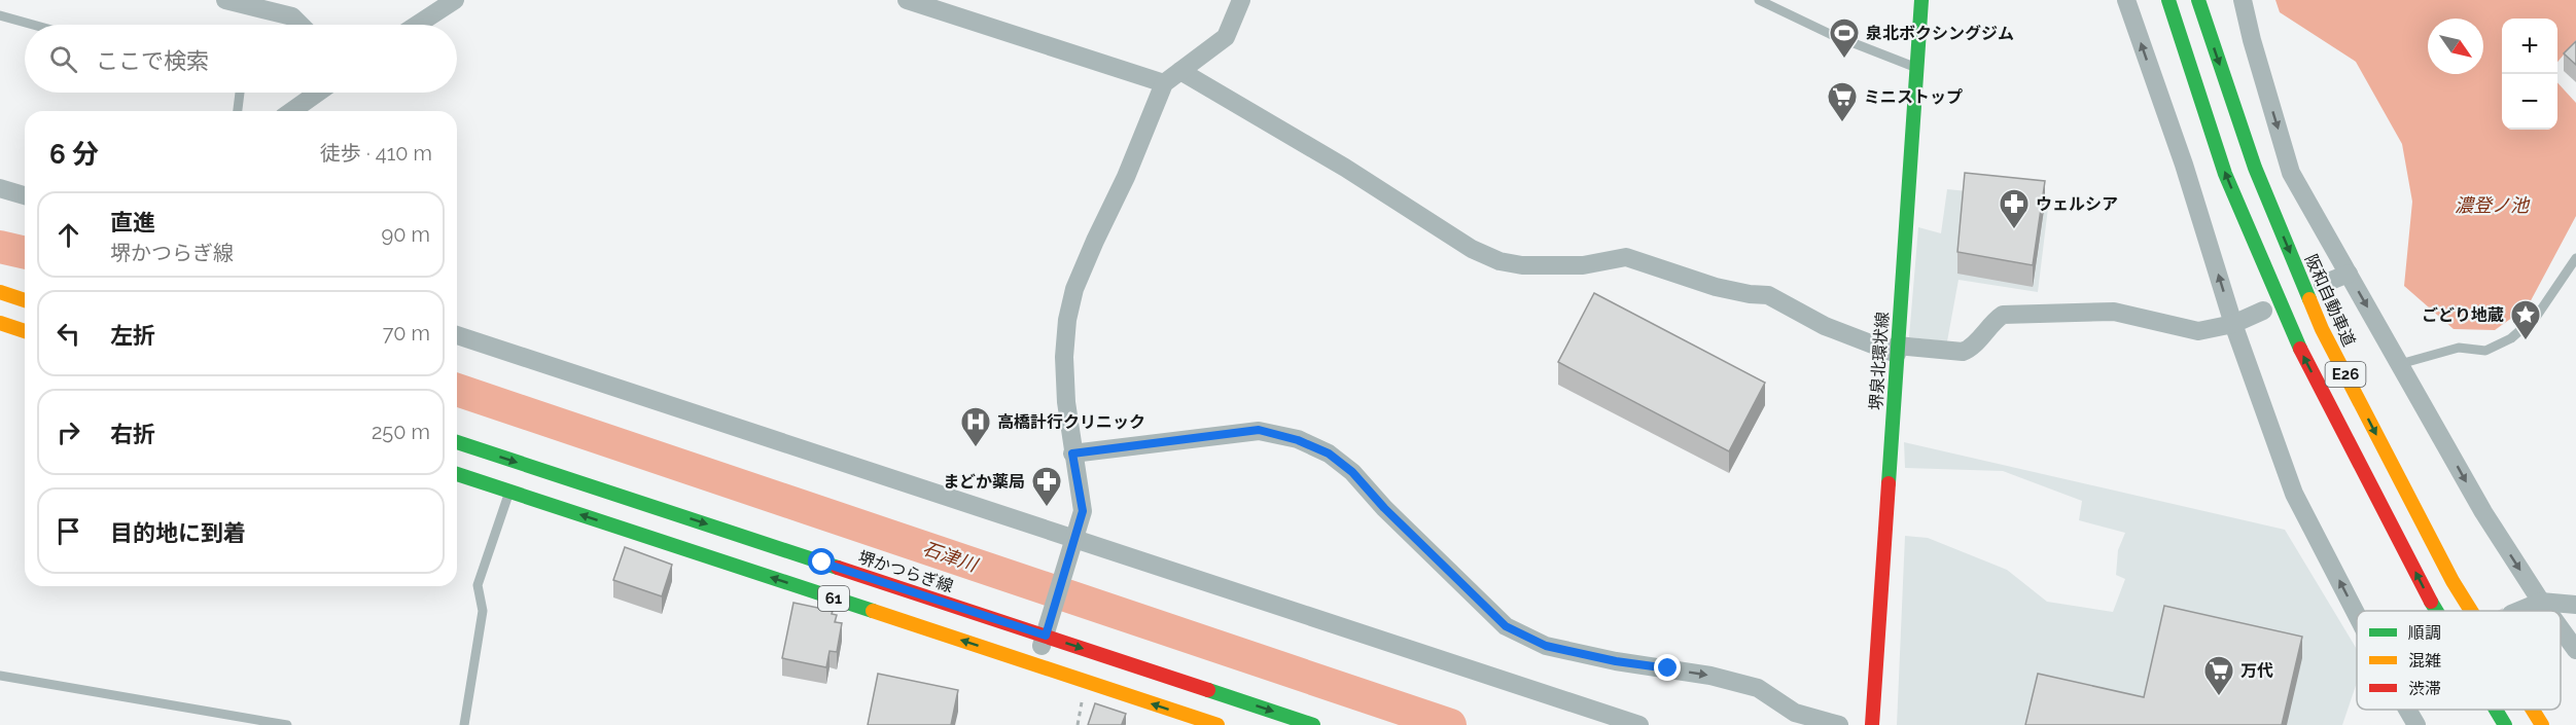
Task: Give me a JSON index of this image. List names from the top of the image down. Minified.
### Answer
{"streets":{"main road":["阪和自動車道","堺泉北環状線","E26","堺かつらぎ線","61"]},"water":["濃登ノ池","石津川"],"places":{"sports":["泉北ボクシングジム"],"supermarket":["ミニストップ","万代"],"pharmacy":["ウェルシア","まどか薬局"],"place":["ごどり地蔵"],"hospital":["高橋計行クリニック"]},"legend":["順調","混雑","渋滞"],"north":"bottom right","page":{"map_buttons":["+","−"],"search":"ここで検索","heading":["6 分","徒歩 · 410 m"],"list":[["直進","堺かつらぎ線","90 m"],["左折","70 m"],["右折","250 m"],"目的地に到着"]}}
